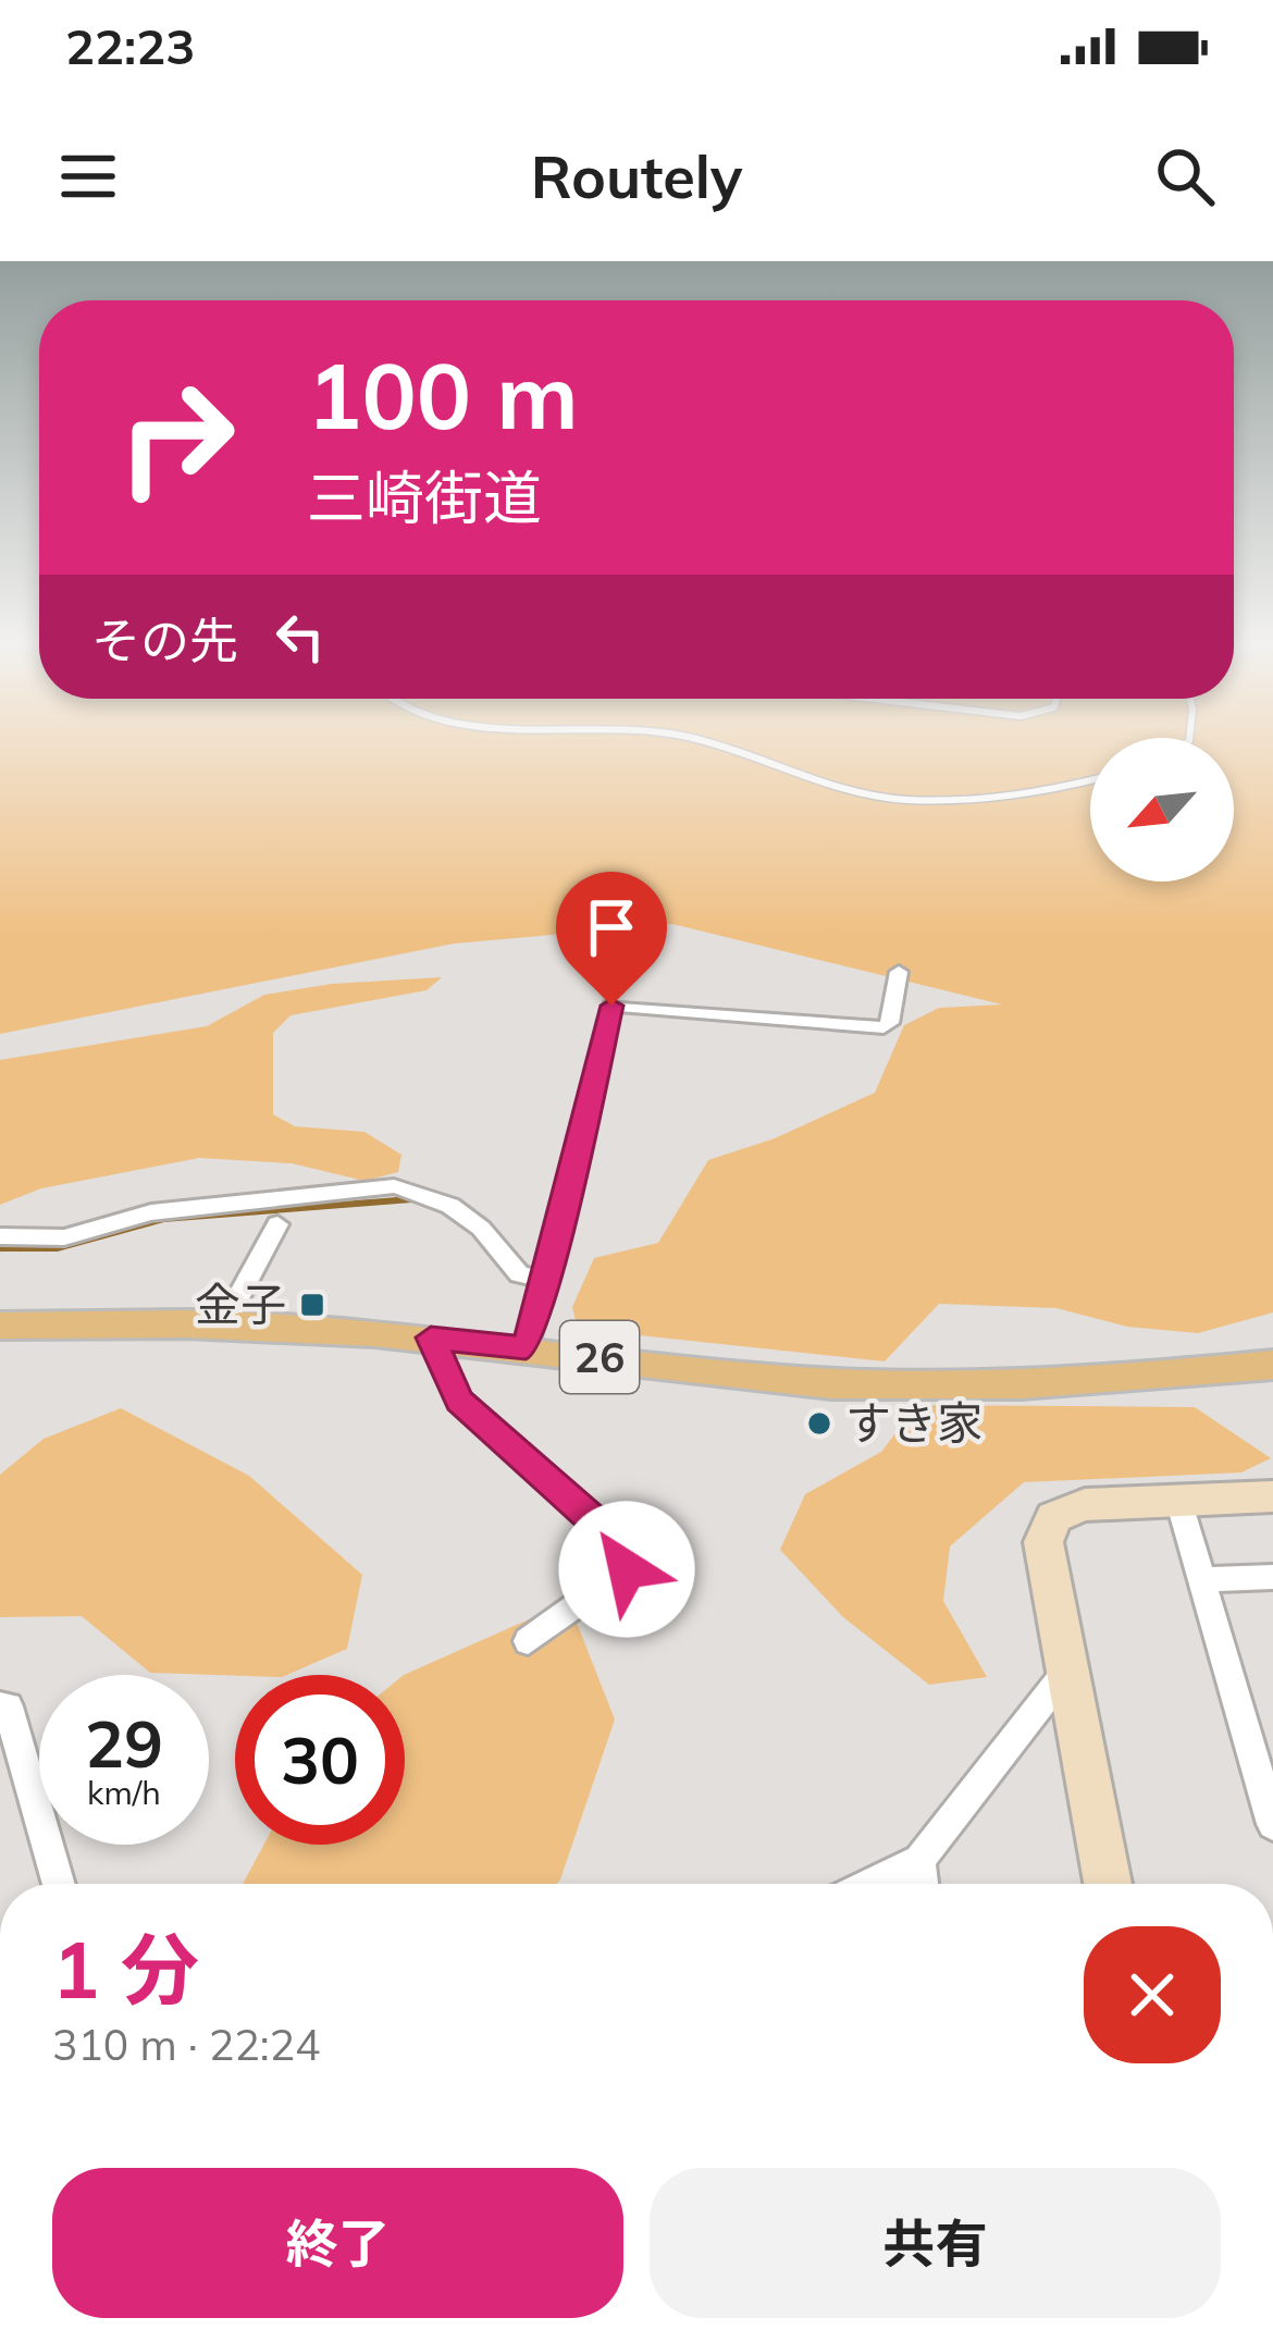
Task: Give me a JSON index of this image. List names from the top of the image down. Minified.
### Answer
{"streets":{"main road":["26"]},"places":{"transit":["金子"],"other":["すき家"]},"north":"bottom left","page":{"status":"22:23","header":"Routely","turn":["100 m","三崎街道"],"then":"その先","speed":"29 km/h","limit":"30","heading":["1 分","310 m · 22:24"],"buttons":["終了","共有"]}}
